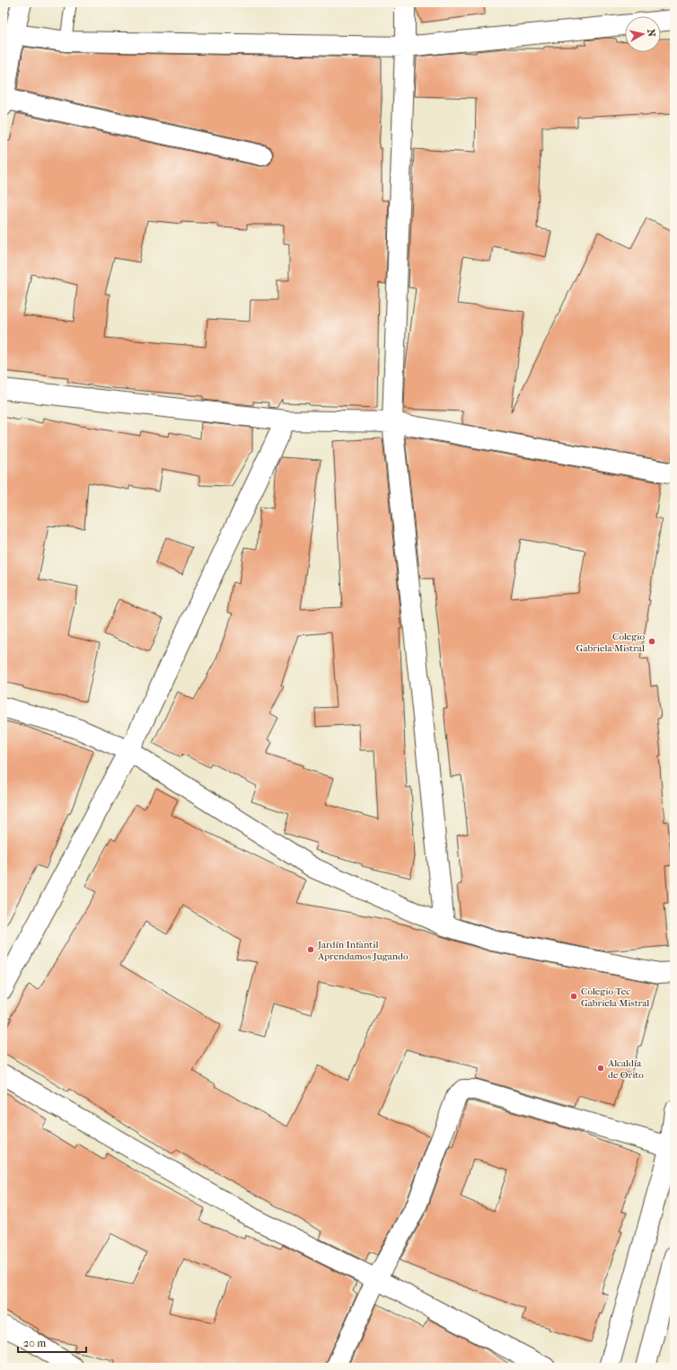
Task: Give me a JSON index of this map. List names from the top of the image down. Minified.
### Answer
{"places":["Colegio Gabriela Mistral","Jardín Infantil Aprendamos Jugando","Colegio Tec Gabriela Mistral","Alcaldía de Orito"],"scale_bar":"20 m","north":"right"}
